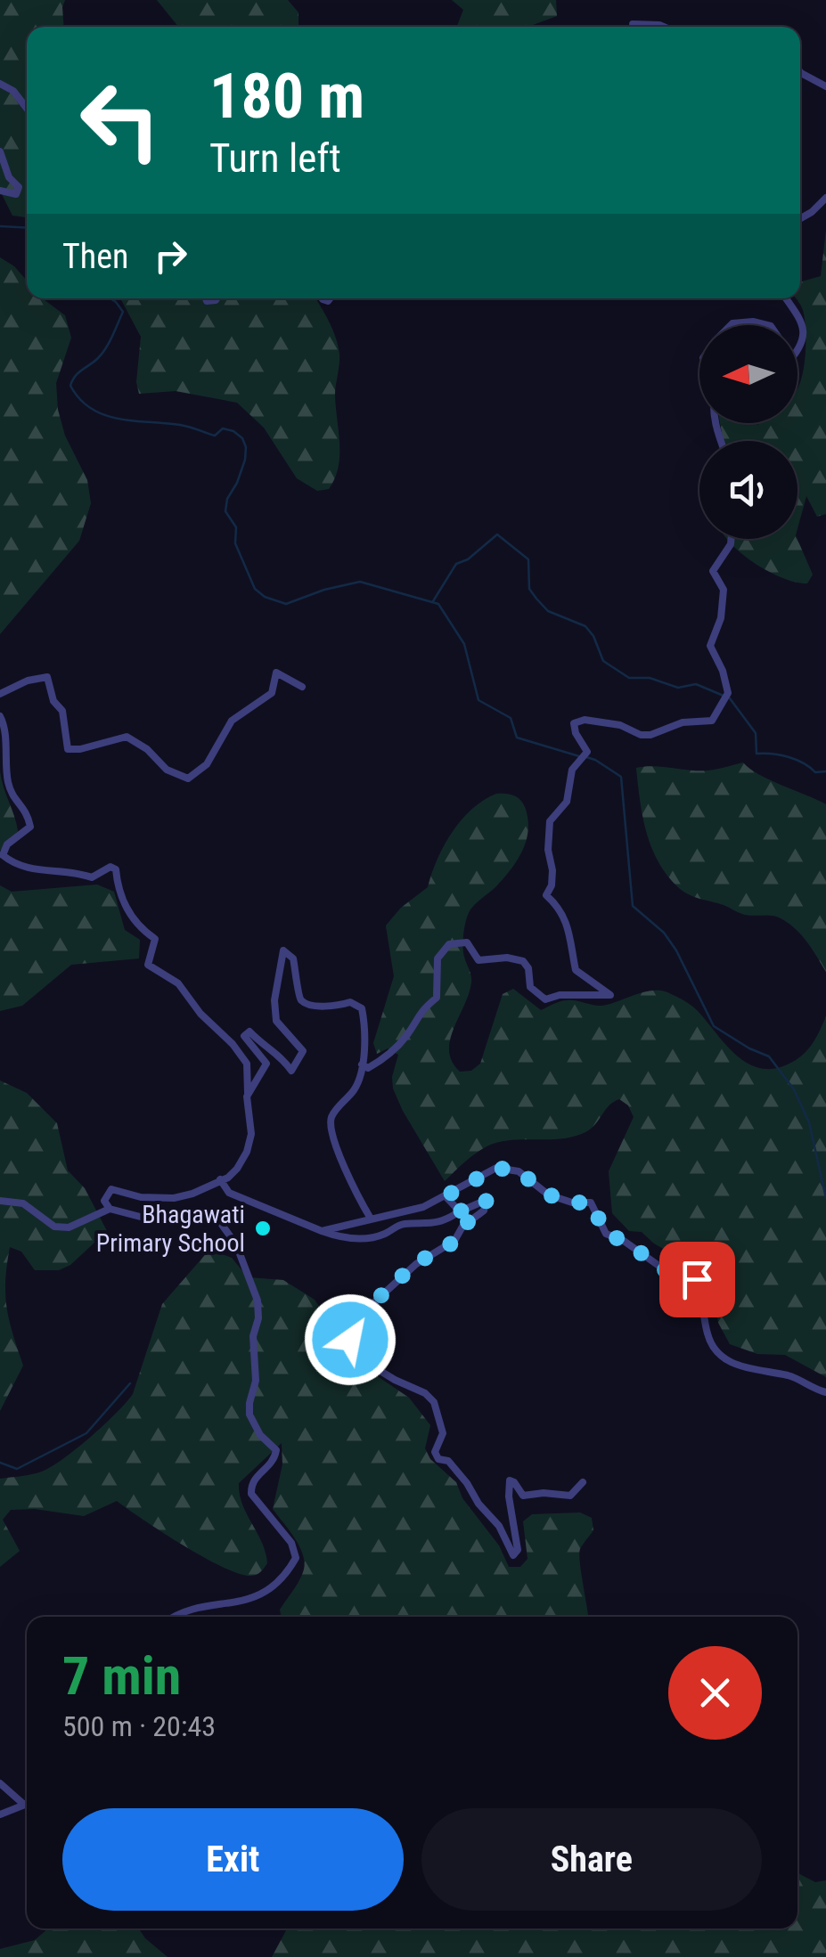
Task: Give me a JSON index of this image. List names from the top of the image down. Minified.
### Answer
{"places":["Bhagawati Primary School"],"north":"left","page":{"turn":["180 m","Turn left"],"then":"Then","heading":["7 min","500 m · 20:43"],"buttons":["Exit","Share"]}}
